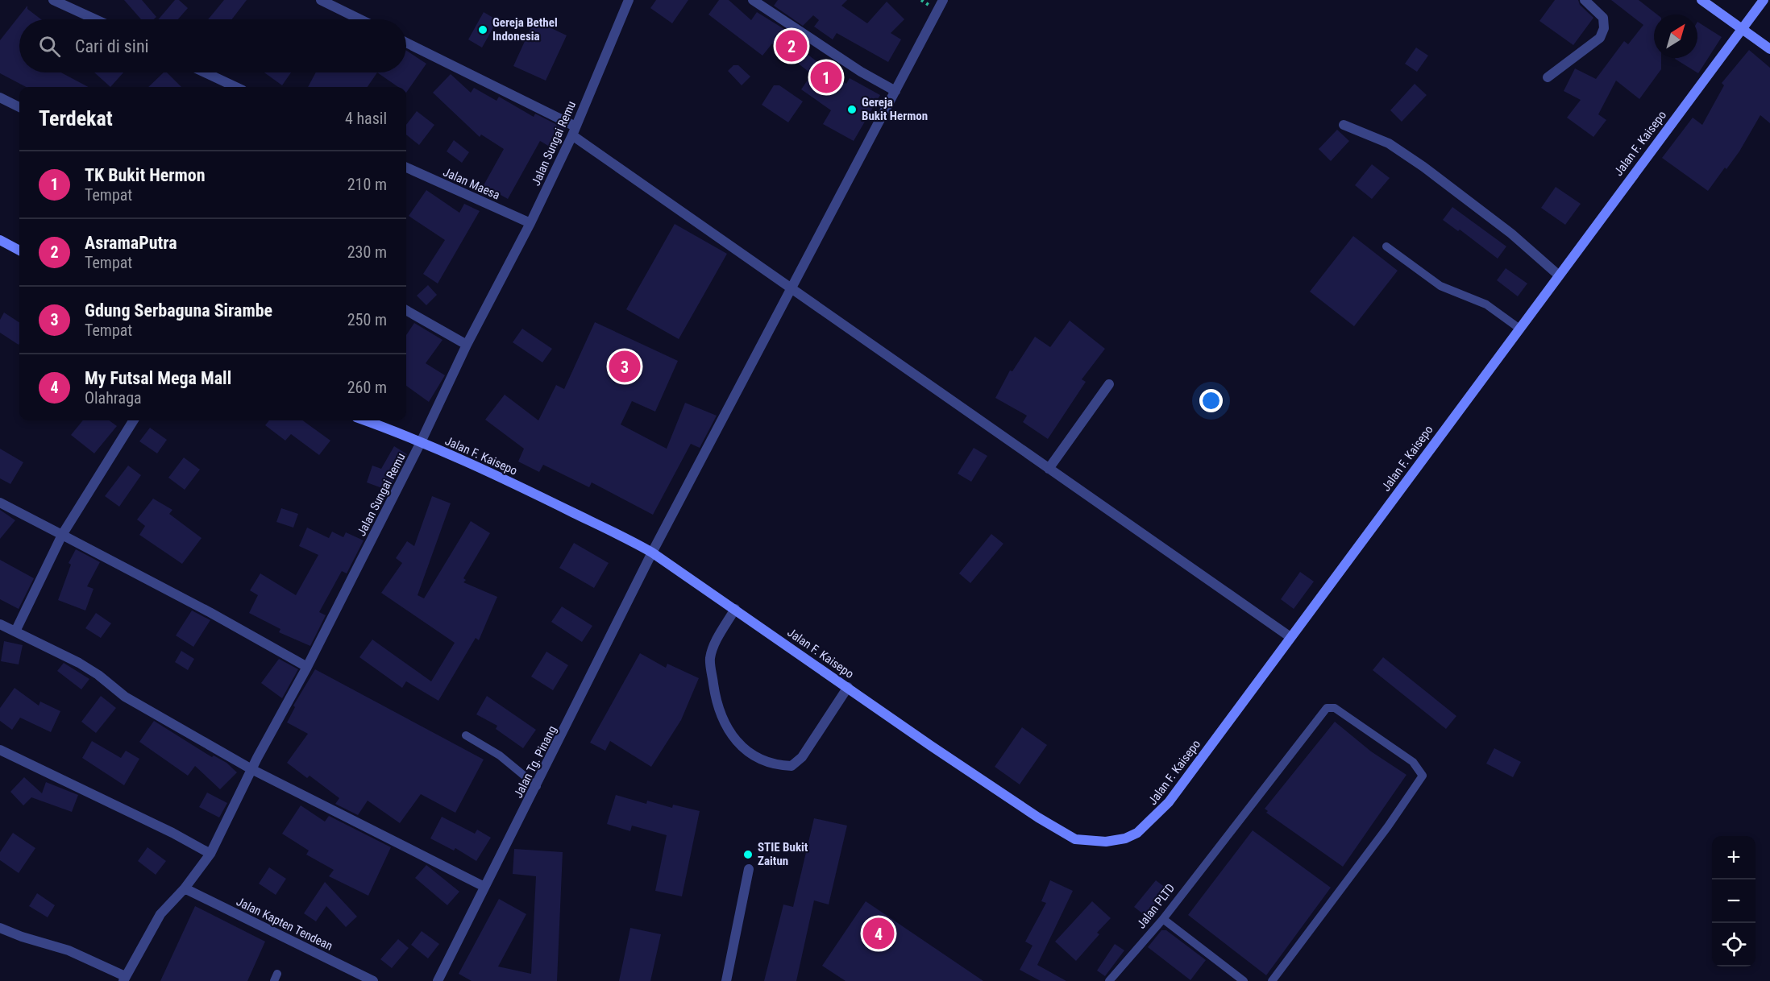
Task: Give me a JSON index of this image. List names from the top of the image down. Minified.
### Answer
{"streets":{"street":["Jalan Sungai Remu","Jalan F. Kaisepo","Jalan Maesa","Jalan Tg. Pinang","Jalan Kapten Tendean"],"lane":["Jalan PLTD"]},"crossings":[["Jalan Sungai Remu","Jalan F. Kaisepo"],["Jalan Sungai Remu","Jalan Maesa"],["Jalan Sungai Remu","Jalan Kapten Tendean"],["Jalan F. Kaisepo","Jalan Tg. Pinang"]],"places":["Gereja Bethel Indonesia","Gereja Bukit Hermon","STIE Bukit Zaitun"],"north":"top right","page":{"search":"Cari di sini","pins":["2","1","3","4"],"heading":["Terdekat","4 hasil"],"list":[{"mark":"1","name":"TK Bukit Hermon","note":"Tempat","value":"210 m"},{"mark":"2","name":"AsramaPutra","note":"Tempat","value":"230 m"},{"mark":"3","name":"Gdung Serbaguna Sirambe","note":"Tempat","value":"250 m"},{"mark":"4","name":"My Futsal Mega Mall","note":"Olahraga","value":"260 m"}],"map_buttons":["+","−"]}}
